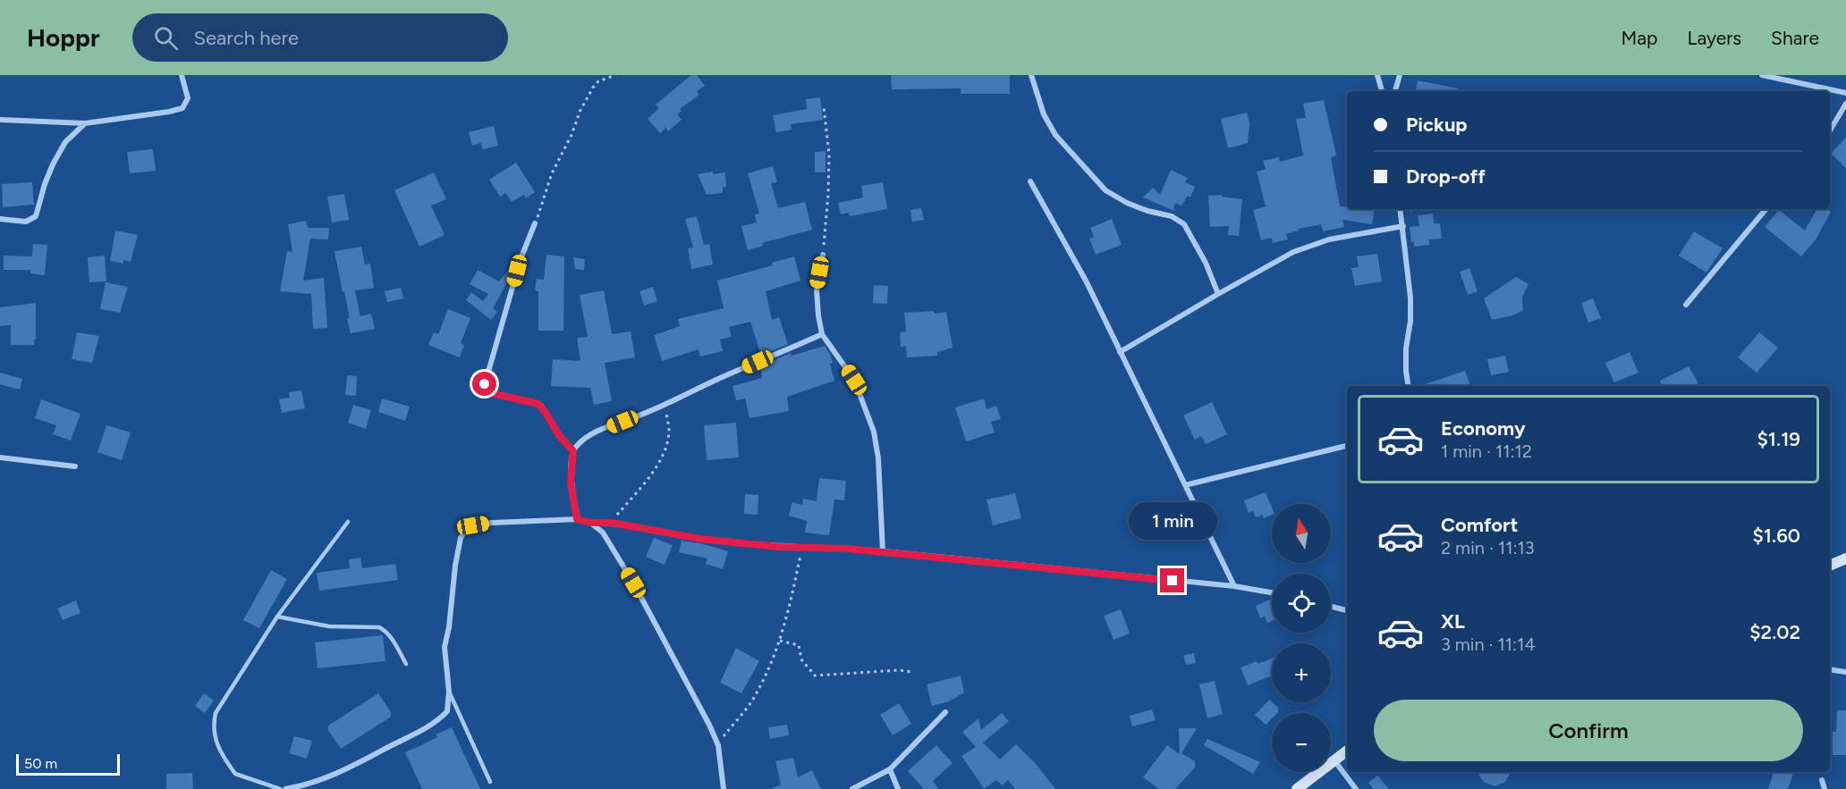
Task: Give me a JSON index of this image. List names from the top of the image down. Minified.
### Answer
{"scale_bar":"50 m","north":"top","page":{"header":"Hoppr","search":"Search here","nav":["Map","Layers","Share"],"banner":["Pickup","Drop-off"],"list":[{"name":"Economy","note":"1 min · 11:12","value":"$1.19"},{"name":"Comfort","note":"2 min · 11:13","value":"$1.60"},{"name":"XL","note":"3 min · 11:14","value":"$2.02"}],"bubble":"1 min","map_buttons":["+","−"],"buttons":"Confirm","scale":"50 m"}}
